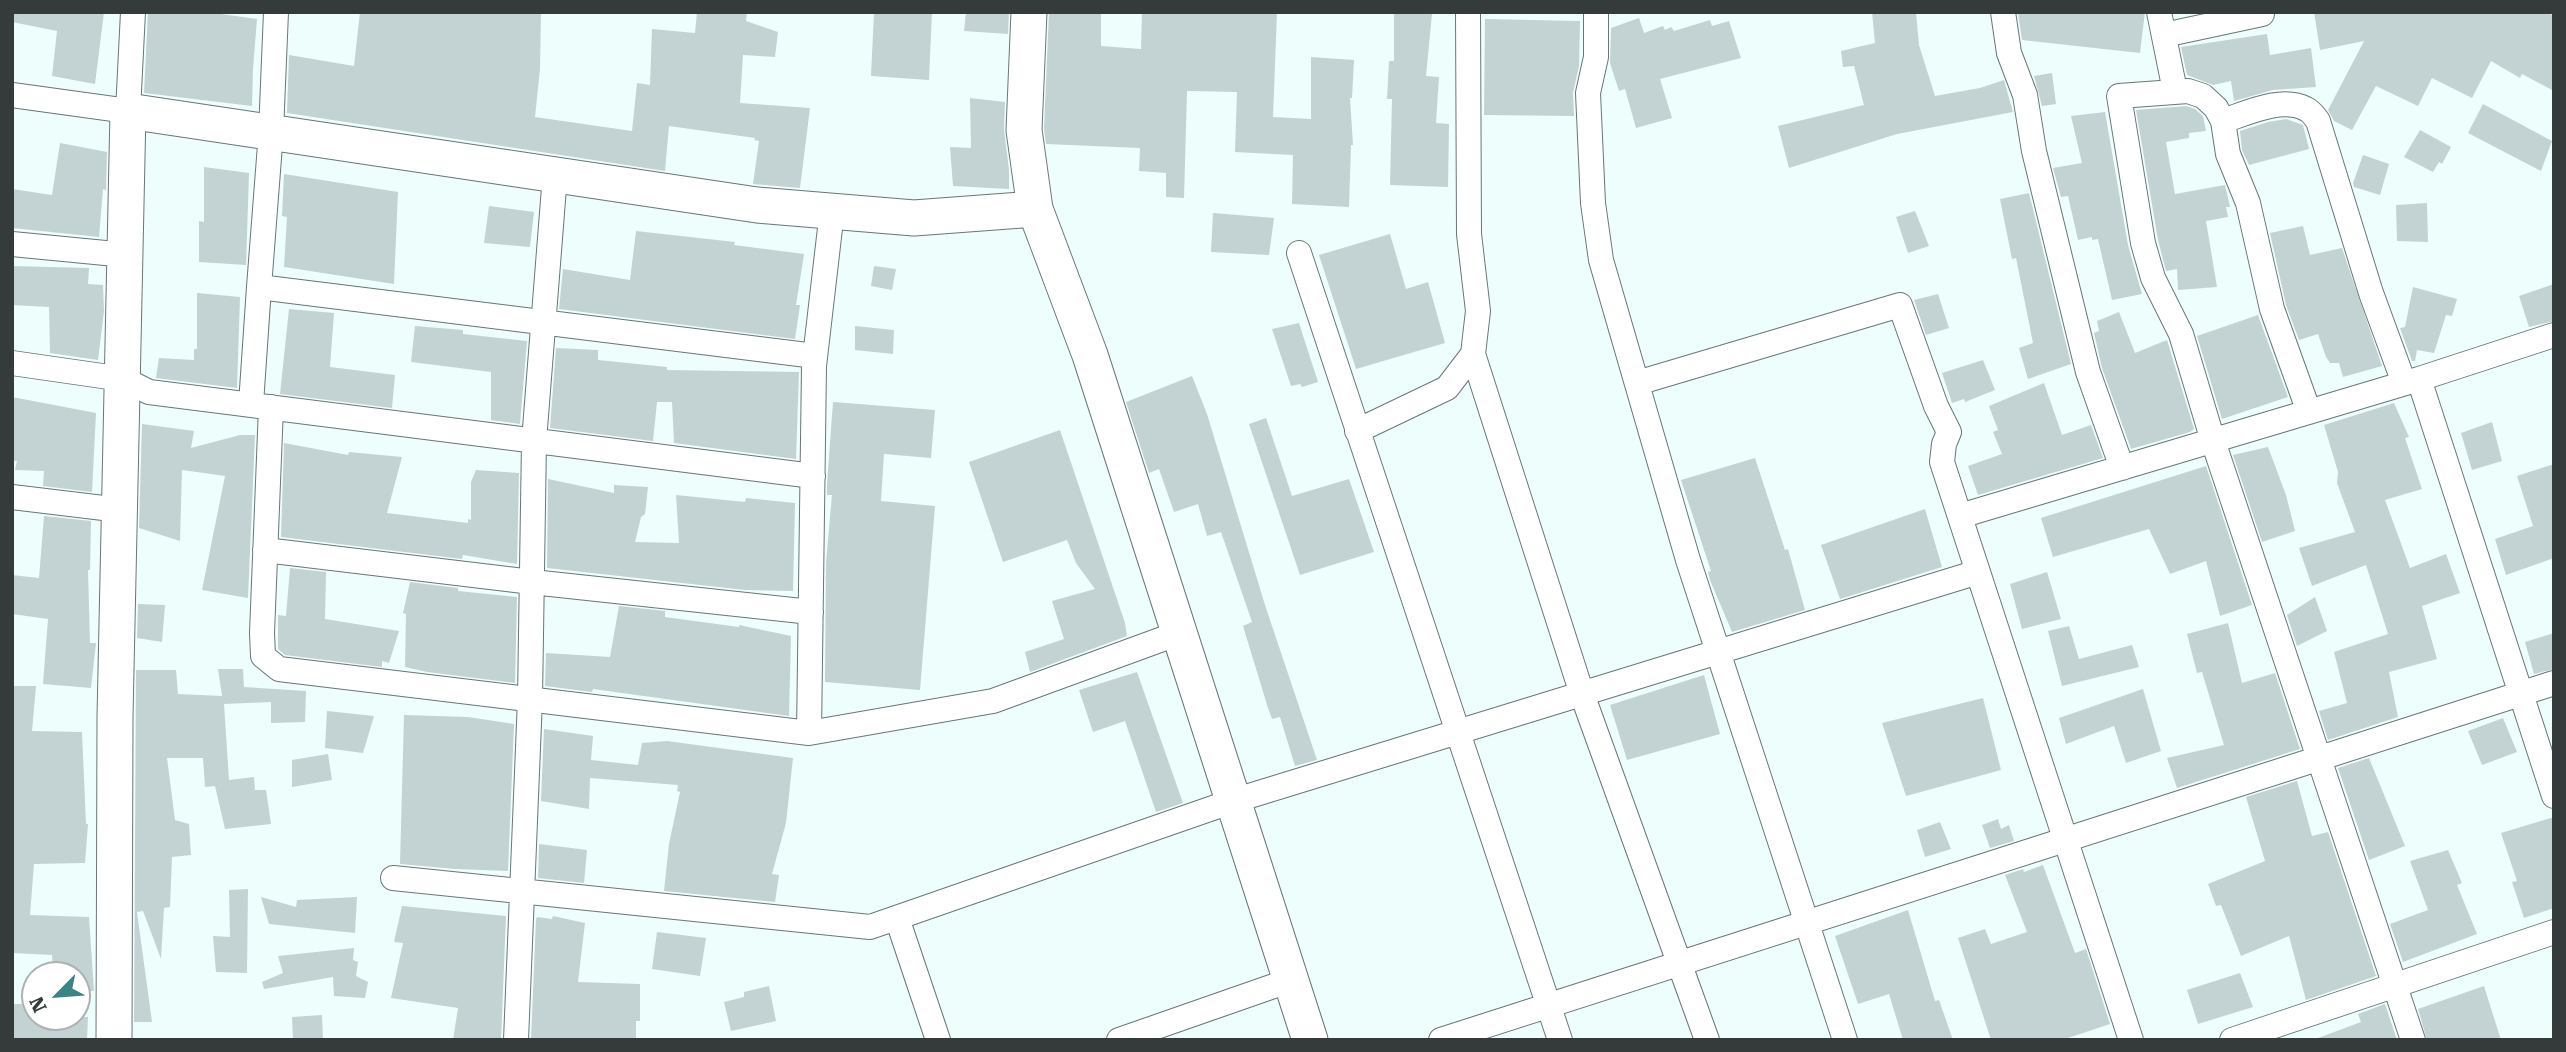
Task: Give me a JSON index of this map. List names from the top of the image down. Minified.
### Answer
{"north":"bottom left"}
